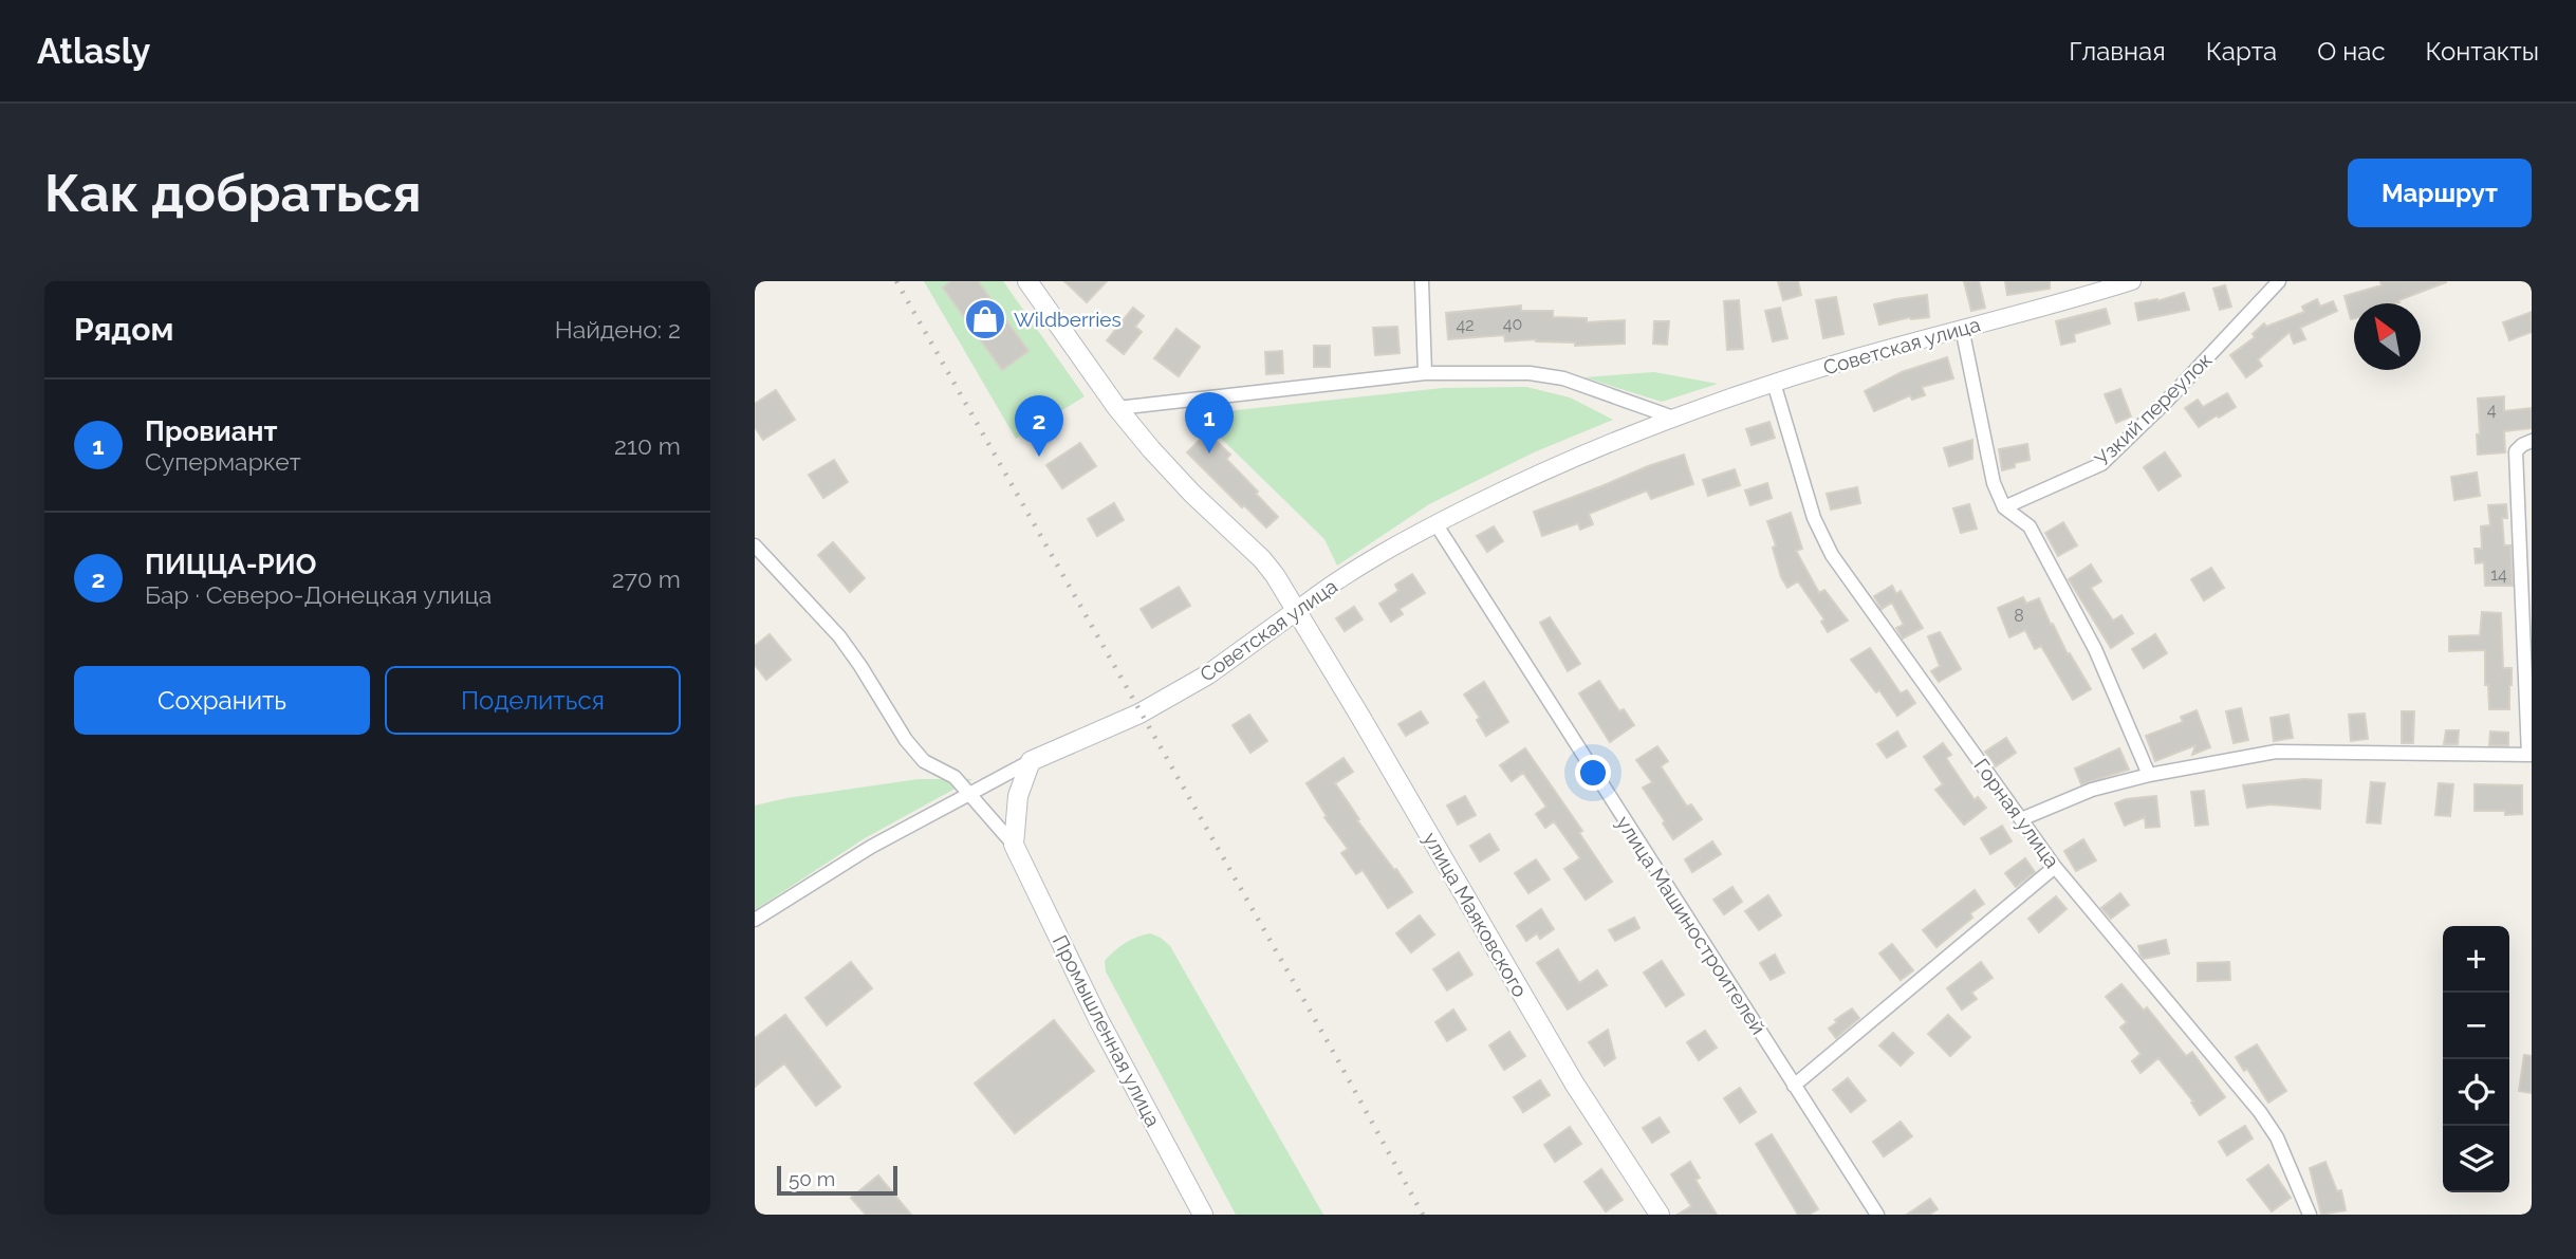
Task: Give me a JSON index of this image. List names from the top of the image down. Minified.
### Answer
{"streets":{"main road":["Советская улица","улица Маяковского","Промышленная улица"],"street":["Узкий переулок","Горная улица","улица Машиностроителей"]},"crossings":[["Советская улица","Горная улица"],["Советская улица","улица Маяковского"],["Советская улица","улица Машиностроителей"],["Советская улица","Промышленная улица"]],"places":{"shop":["Wildberries"]},"house_numbers":["40","42","4","14","8"],"scale_bar":"50 m","north":"top left","page":{"header":"Atlasly","nav":["Главная","Карта","О нас","Контакты"],"buttons":["Маршрут",["Сохранить","Поделиться"]],"title":"Как добраться","heading":["Рядом","Найдено: 2"],"list":[{"mark":"1","name":"Провиант","note":"Супермаркет","value":"210 m"},{"mark":"2","name":"ПИЦЦА-РИО","note":"Бар · Северо-Донецкая улица","value":"270 m"}],"pins":["1","2"],"map_buttons":["+","−"],"scale":"50 m"}}
